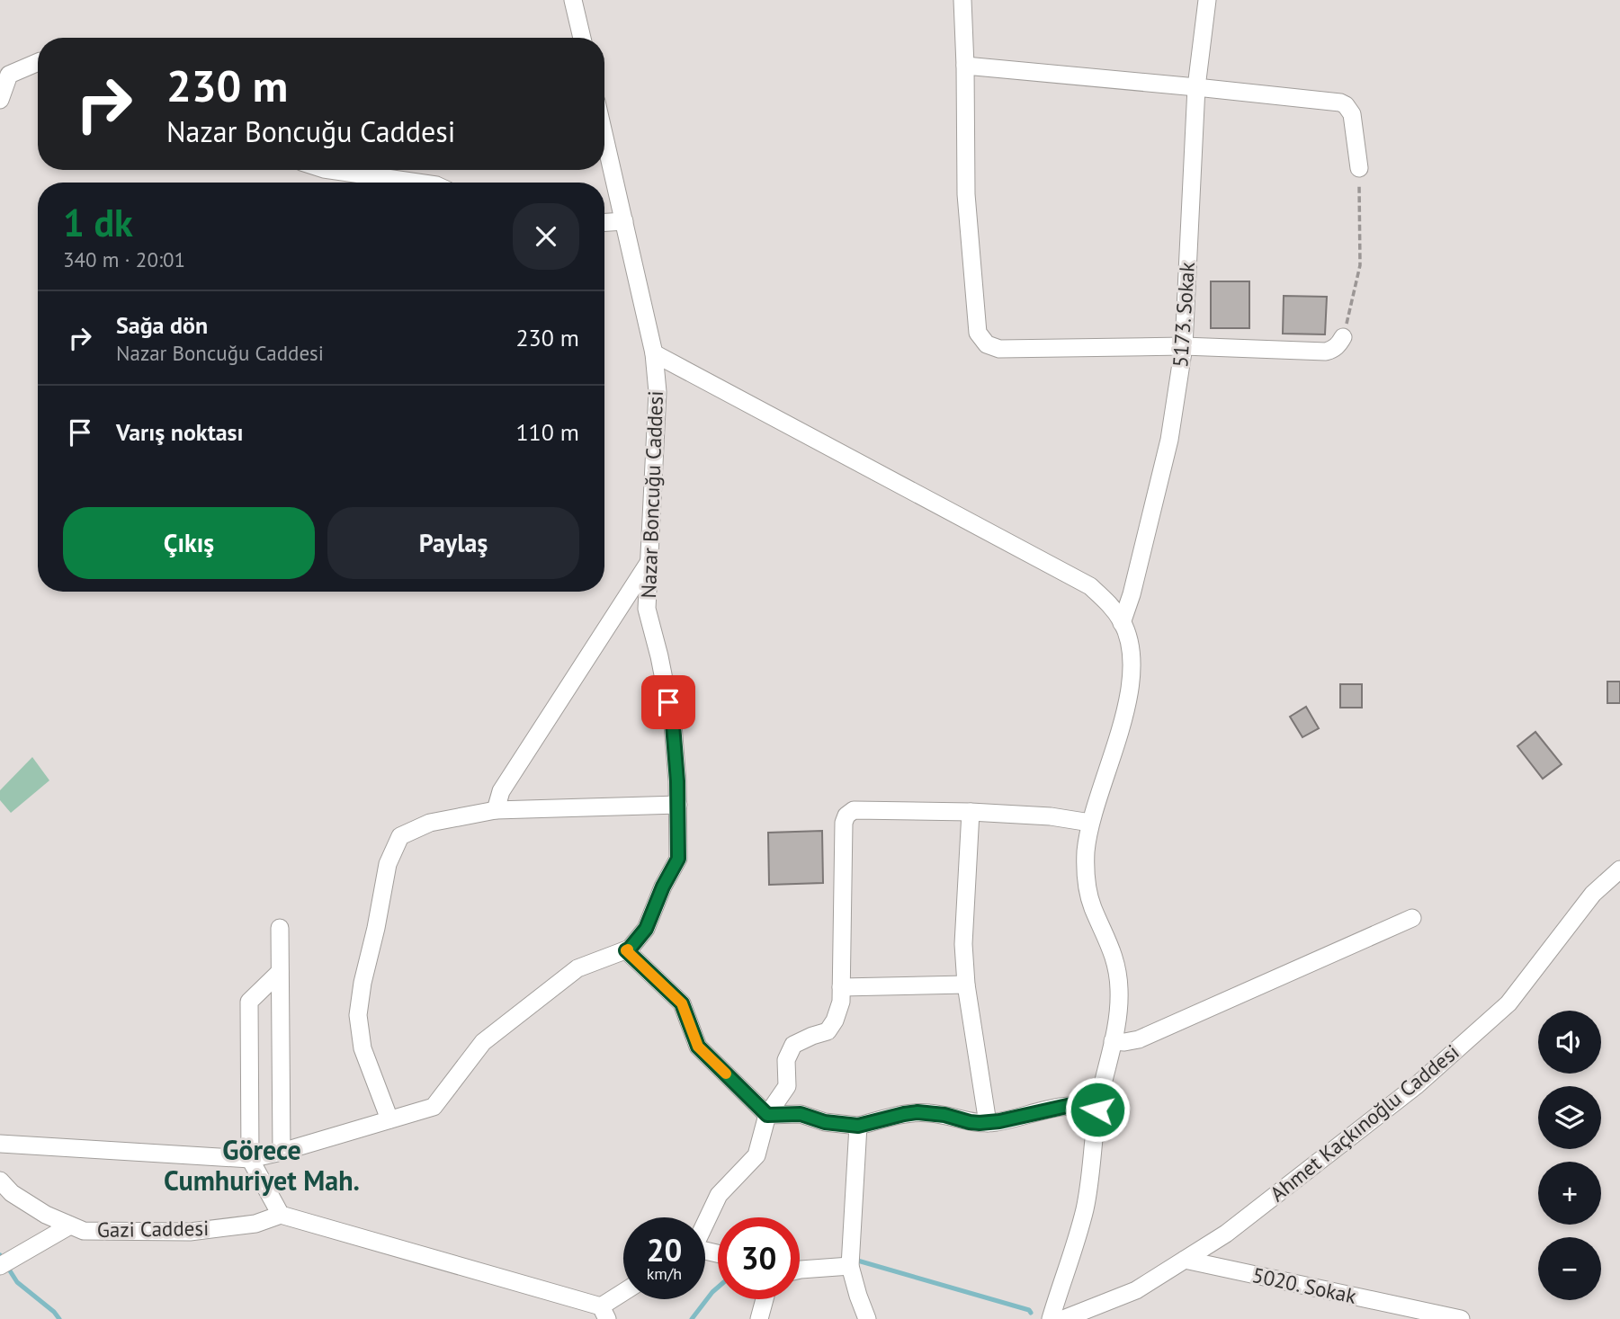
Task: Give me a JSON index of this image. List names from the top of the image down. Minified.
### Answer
{"streets":{"street":["5173. Sokak","Nazar Boncuğu Caddesi","Ahmet Kaçkınoğlu Caddesi","Gazi Caddesi","5020. Sokak"]},"crossings":[["Ahmet Kaçkınoğlu Caddesi","5020. Sokak"]],"districts":["Görece Cumhuriyet Mah."],"page":{"turn":["230 m","Nazar Boncuğu Caddesi"],"heading":["1 dk","340 m · 20:01"],"list":[{"name":"Sağa dön","note":"Nazar Boncuğu Caddesi","value":"230 m"},{"name":"Varış noktası","value":"110 m"}],"buttons":["Çıkış","Paylaş"],"map_buttons":["+","−"],"speed":"20 km/h","limit":"30"}}
